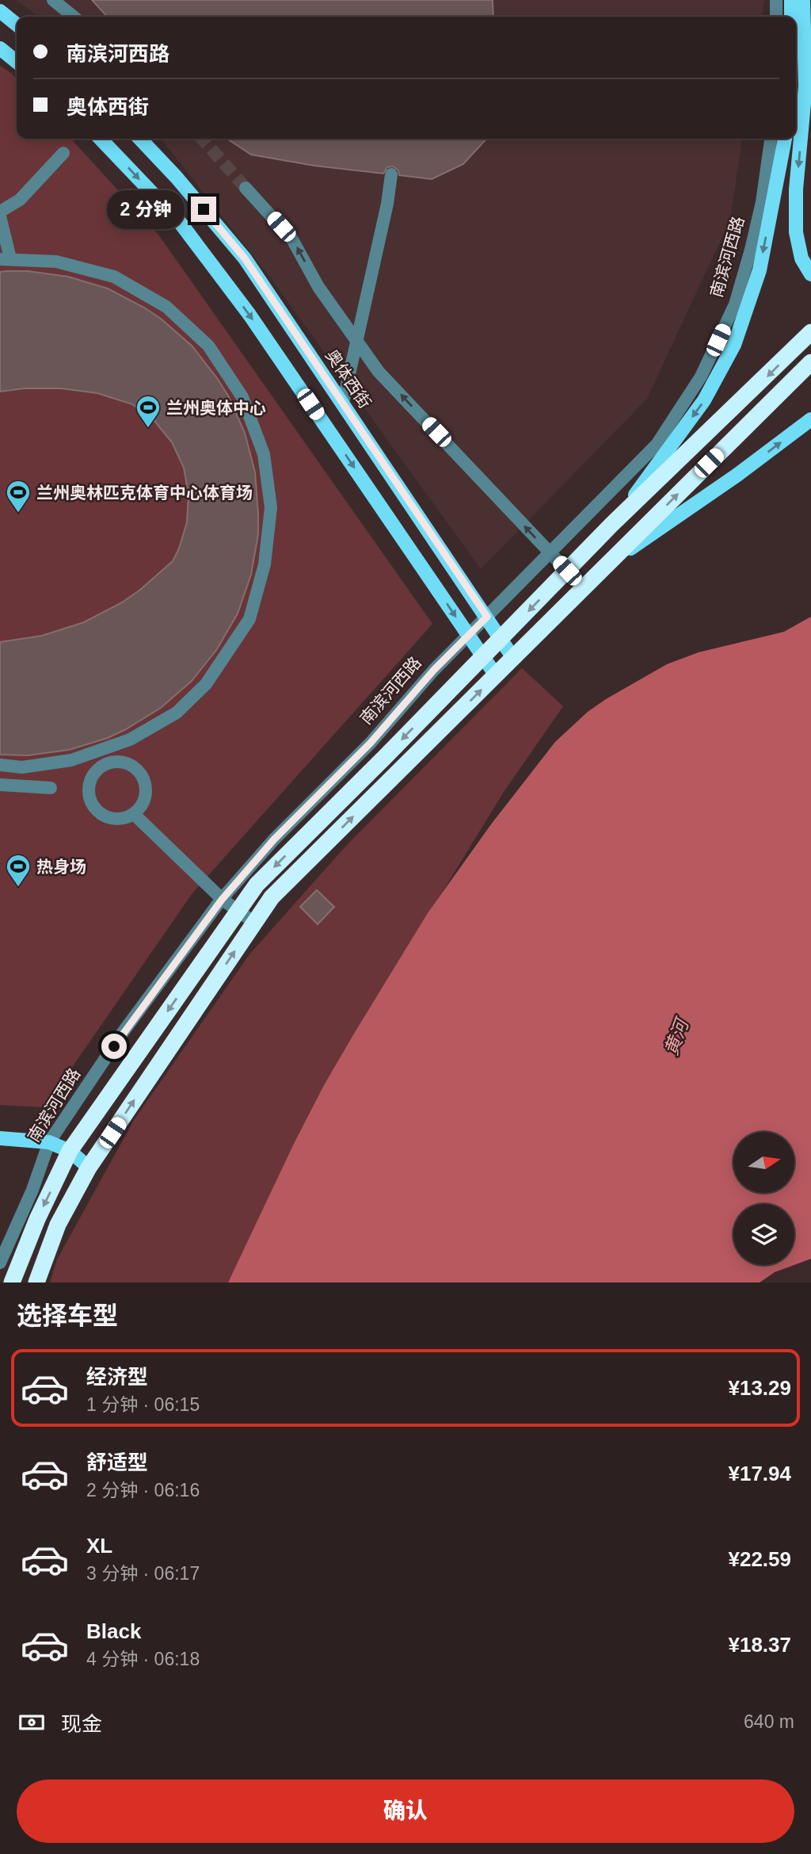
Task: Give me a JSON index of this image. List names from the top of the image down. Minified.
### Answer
{"streets":{"main road":["奥体西街"],"street":["南滨河西路"]},"crossings":[["南滨河西路","奥体西街"]],"water":["黄河"],"places":{"sports":["兰州奥体中心","兰州奥林匹克体育中心体育场","热身场"]},"north":"right","page":{"banner":["南滨河西路","奥体西街"],"bubble":"2 分钟","heading":"选择车型","list":[{"name":"经济型","note":"1 分钟 · 06:15","value":"¥13.29"},{"name":"舒适型","note":"2 分钟 · 06:16","value":"¥17.94"},{"name":"XL","note":"3 分钟 · 06:17","value":"¥22.59"},{"name":"Black","note":"4 分钟 · 06:18","value":"¥18.37"}],"pay":["现金","640 m"],"buttons":"确认"}}
